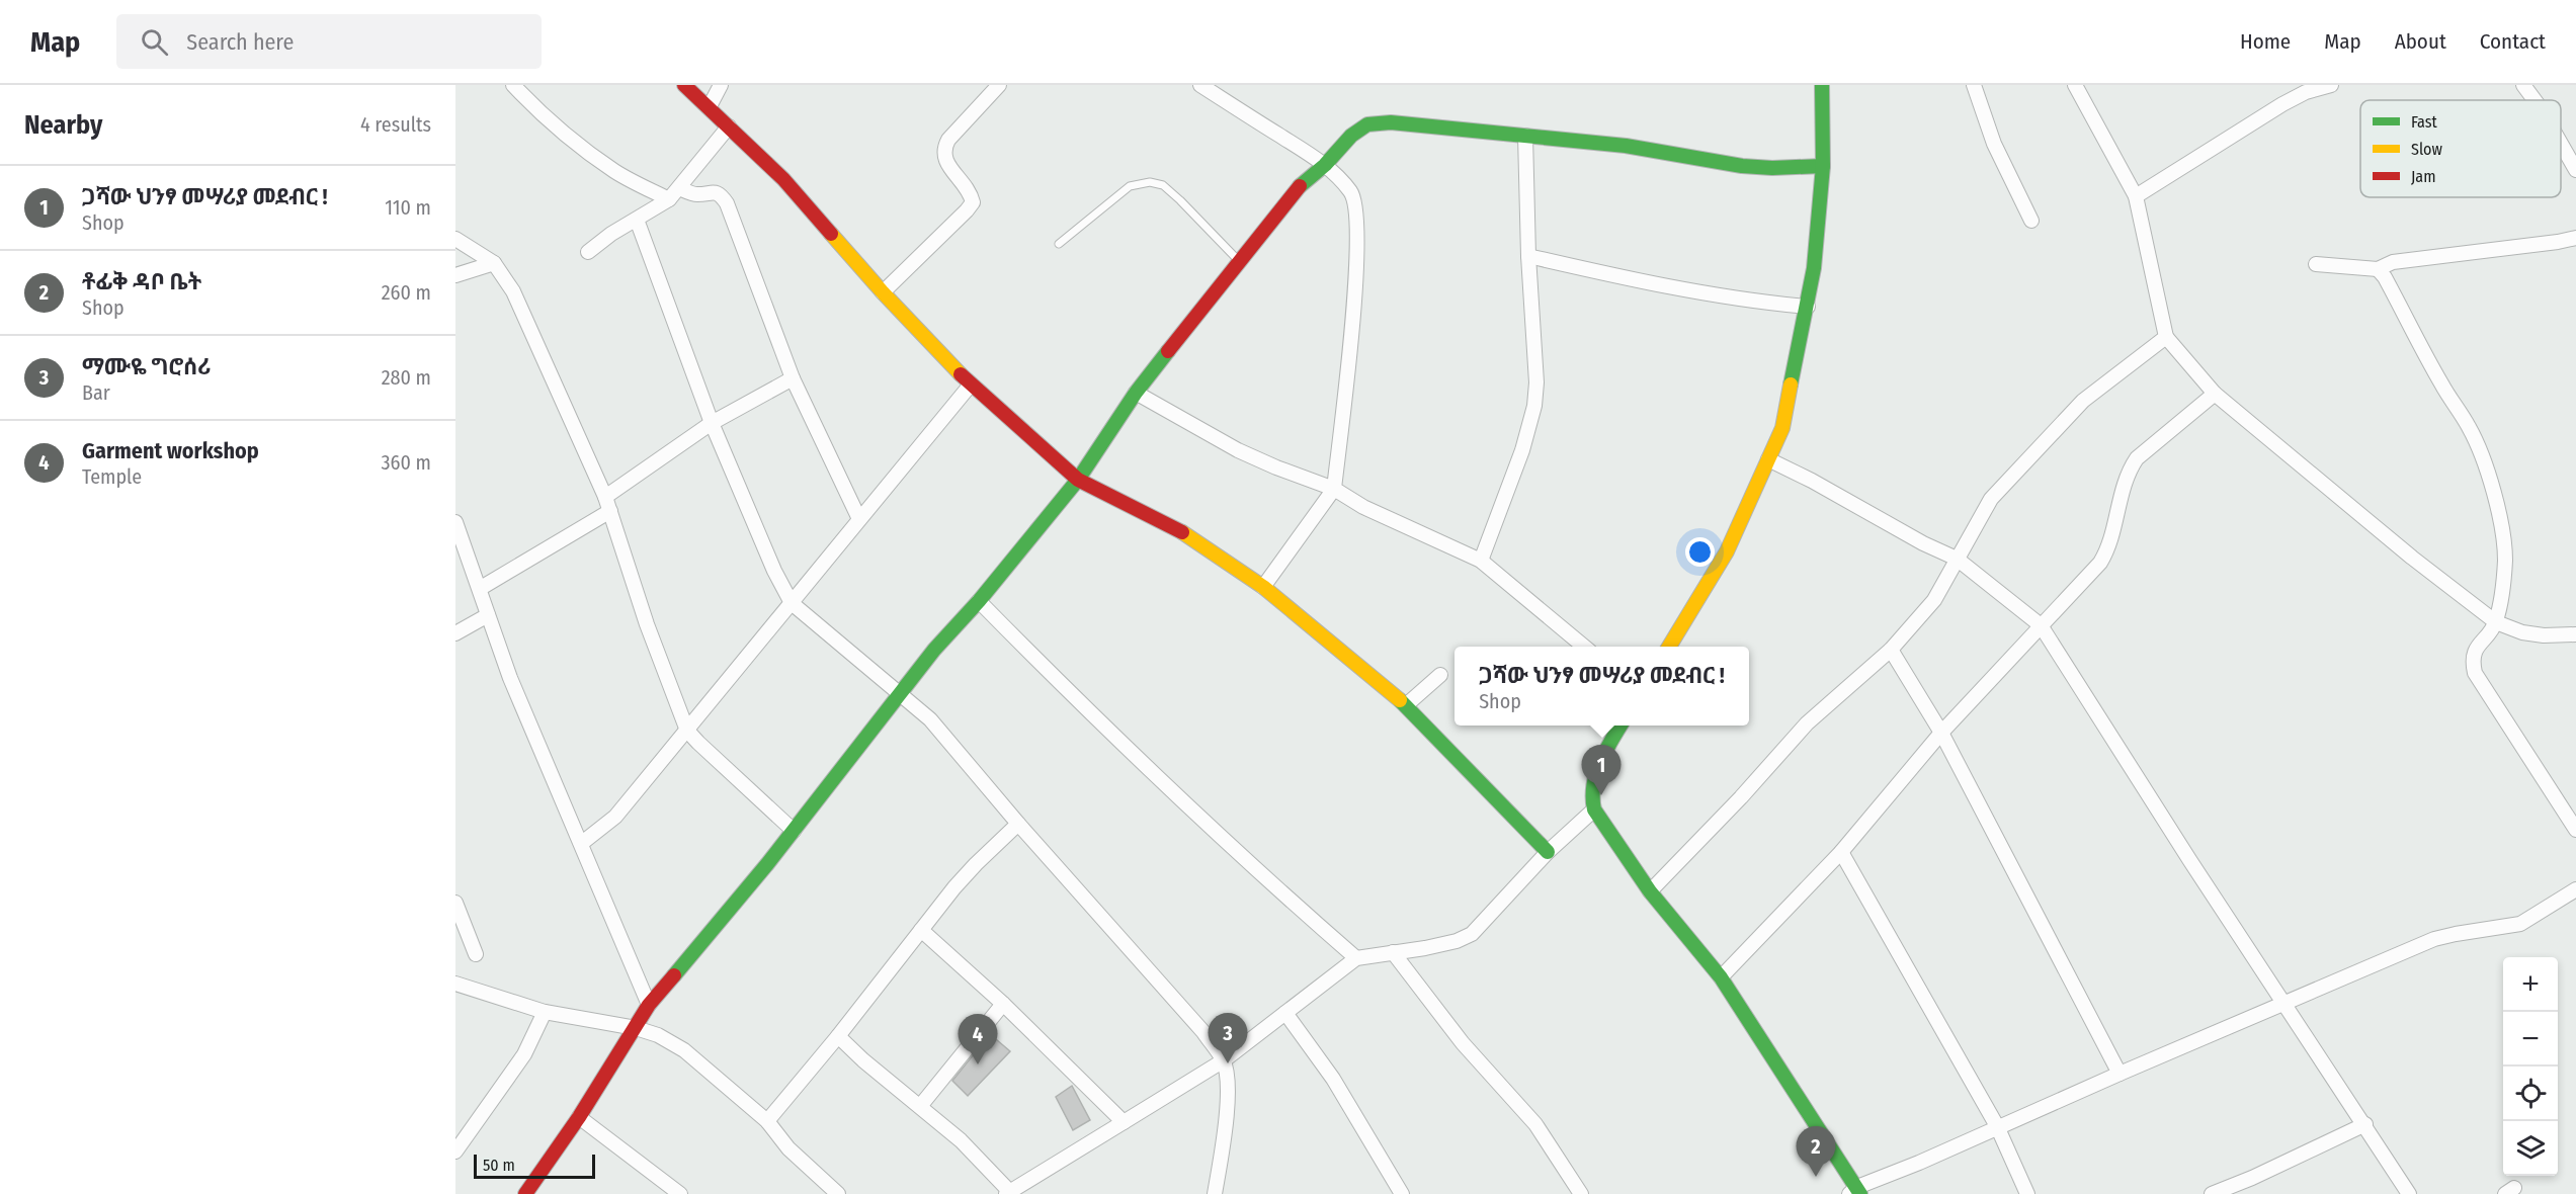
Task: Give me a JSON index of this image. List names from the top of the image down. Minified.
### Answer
{"legend":["Fast","Slow","Jam"],"scale_bar":"50 m","page":{"header":"Map","search":"Search here","nav":["Home","Map","About","Contact"],"heading":["Nearby","4 results"],"list":[{"mark":"1","name":"ጋሻው ህንፃ መሣሪያ መደብር !","note":"Shop","value":"110 m"},{"mark":"2","name":"ቶፊቅ ዳቦ ቤት","note":"Shop","value":"260 m"},{"mark":"3","name":"ማሙዬ ግሮሰሪ","note":"Bar","value":"280 m"},{"mark":"4","name":"Garment workshop","note":"Temple","value":"360 m"}],"popup":["ጋሻው ህንፃ መሣሪያ መደብር !","Shop"],"pins":["1","3","4","2"],"map_buttons":["+","−"],"scale":"50 m"}}
